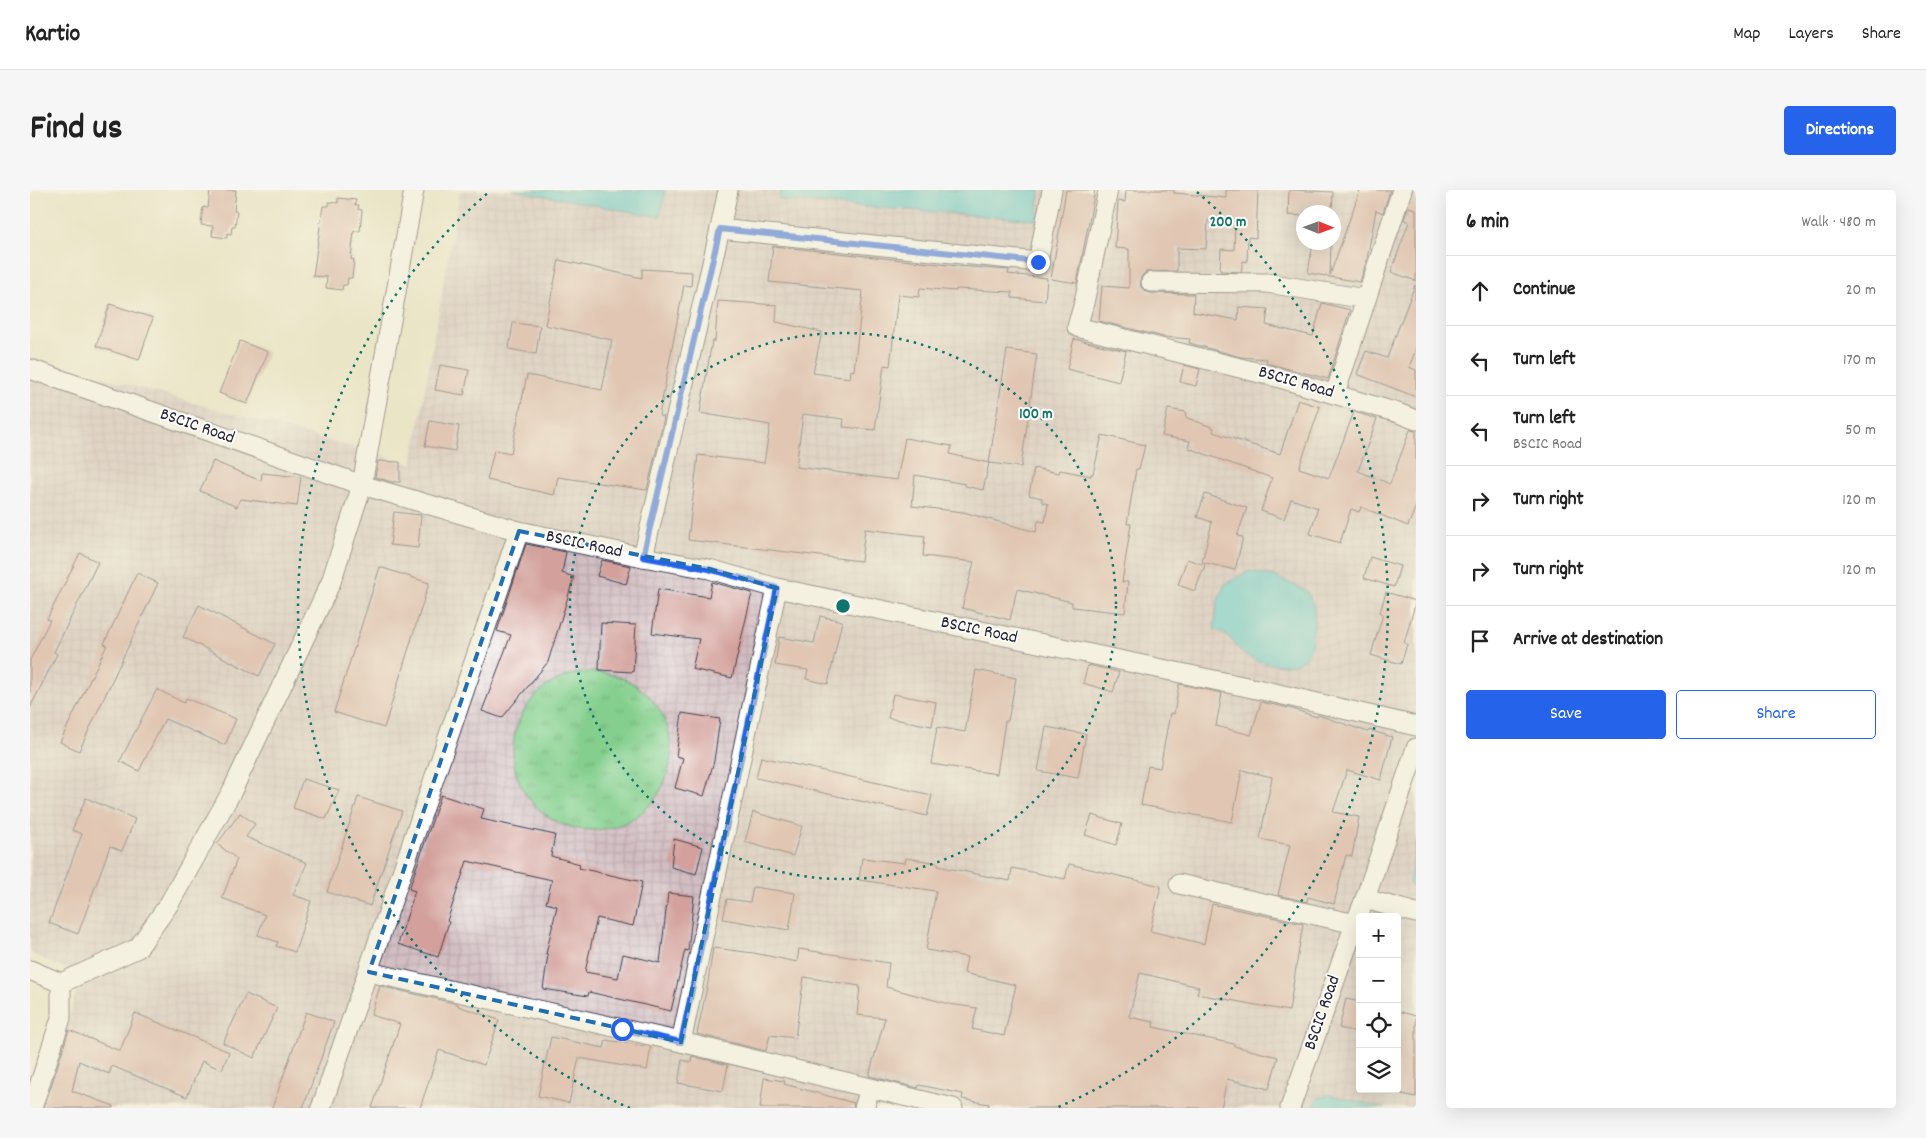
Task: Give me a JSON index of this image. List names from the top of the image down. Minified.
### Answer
{"streets":{"street":["BSCIC Road"]},"north":"right","page":{"header":"Kartio","nav":["Map","Layers","Share"],"title":"Find us","buttons":["Directions",["Save","Share"]],"heading":["6 min","Walk · 480 m"],"list":[["Continue","20 m"],["Turn left","170 m"],["Turn left","BSCIC Road","50 m"],["Turn right","120 m"],["Turn right","120 m"],"Arrive at destination"],"map_buttons":["+","−"]},"rings":["200 m","100 m"]}
